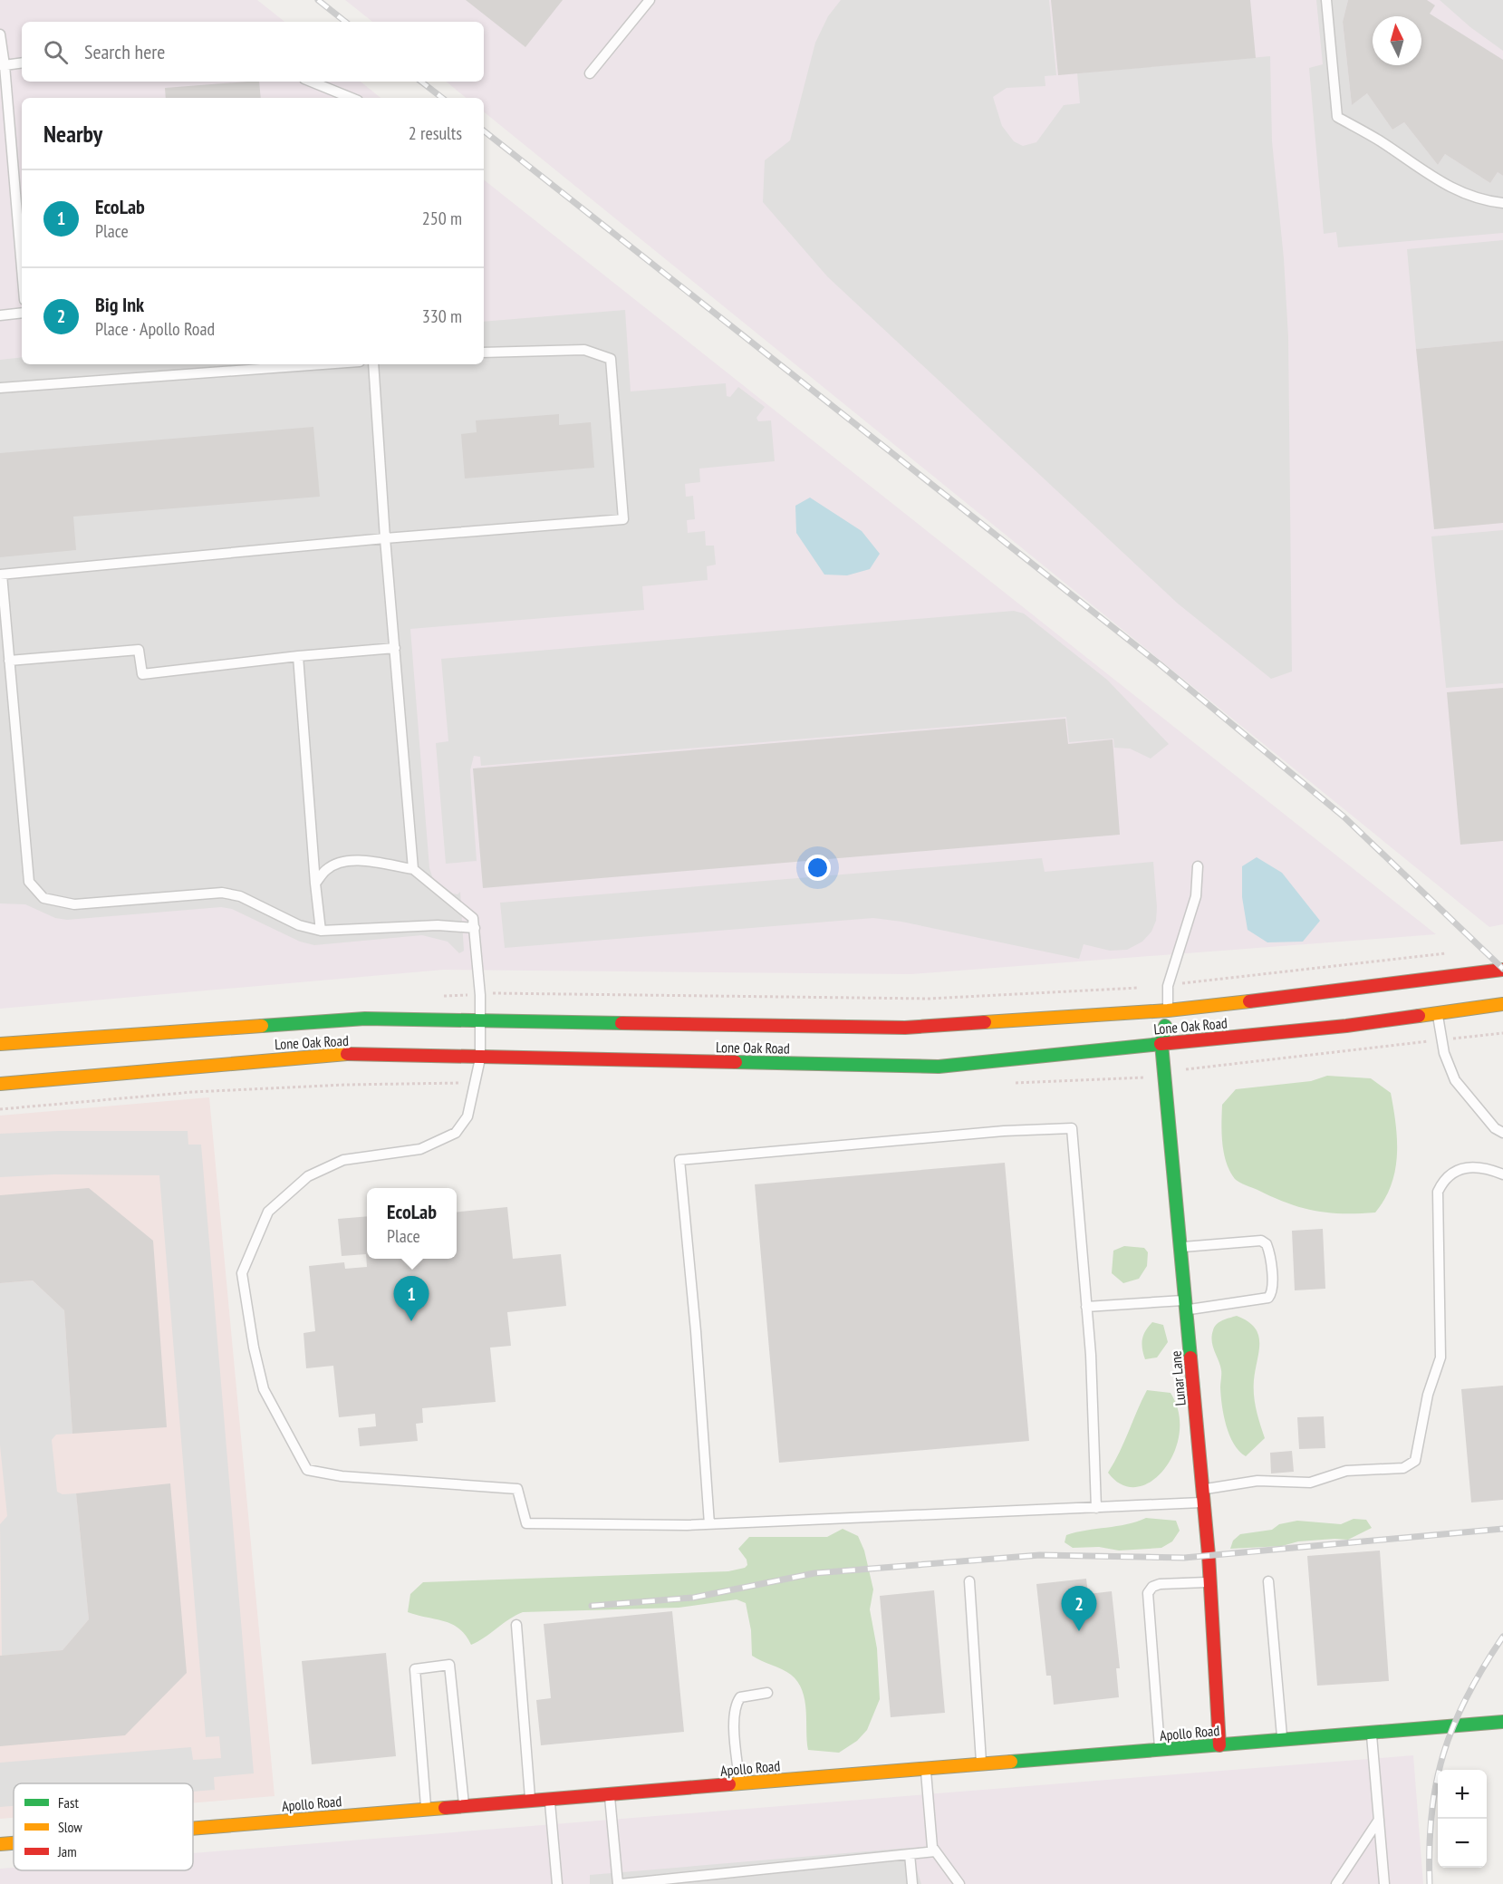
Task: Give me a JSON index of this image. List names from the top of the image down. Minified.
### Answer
{"streets":{"main road":["Lone Oak Road","Lunar Lane","Apollo Road"]},"crossings":[["Lone Oak Road","Lunar Lane"],["Lunar Lane","Apollo Road"]],"legend":["Fast","Slow","Jam"],"north":"top","page":{"search":"Search here","heading":["Nearby","2 results"],"list":[{"mark":"1","name":"EcoLab","note":"Place","value":"250 m"},{"mark":"2","name":"Big Ink","note":"Place · Apollo Road","value":"330 m"}],"popup":["EcoLab","Place"],"pins":["1","2"],"map_buttons":["+","−"]}}
